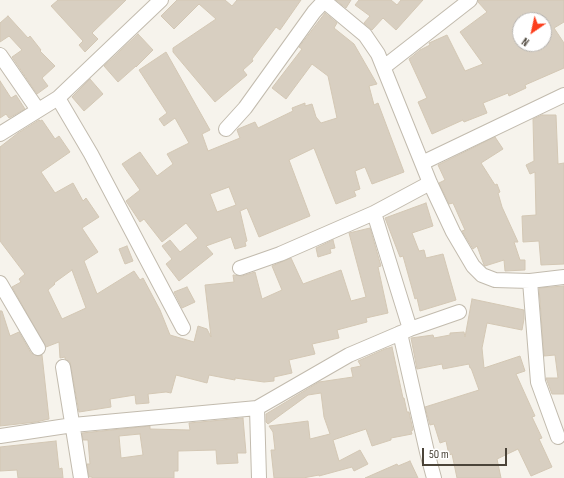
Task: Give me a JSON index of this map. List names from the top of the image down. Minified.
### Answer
{"scale_bar":"50 m","north":"bottom left"}
